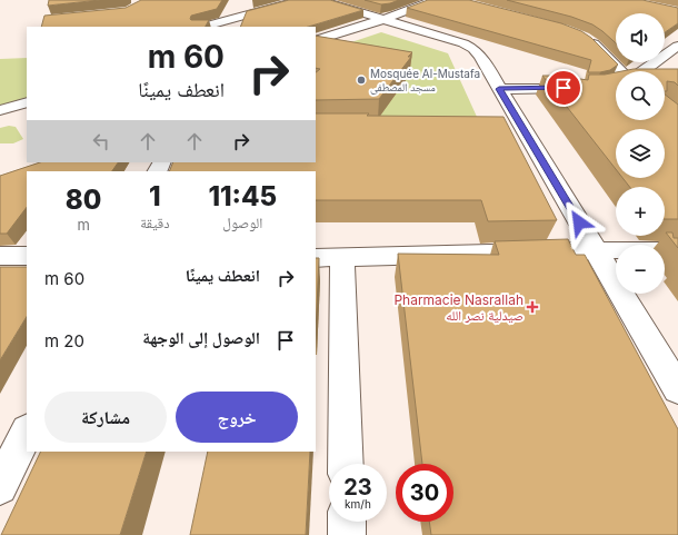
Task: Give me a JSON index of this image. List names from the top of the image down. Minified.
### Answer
{"places":{"other":["Mosquée Al-Mustafa مسجد المصطفى"],"health":["Pharmacie Nasrallah صيدلية نصر الله"]},"page":{"map_buttons":["+","−"],"turn":["60 m","انعطف يمينًا"],"eta":["11:45","الوصول","1","دقيقة","80","m"],"list":[{"name":"انعطف يمينًا","value":"60 m"},{"name":"الوصول إلى الوجهة","value":"20 m"}],"buttons":["خروج","مشاركة"],"speed":"23 km/h","limit":"30"}}
